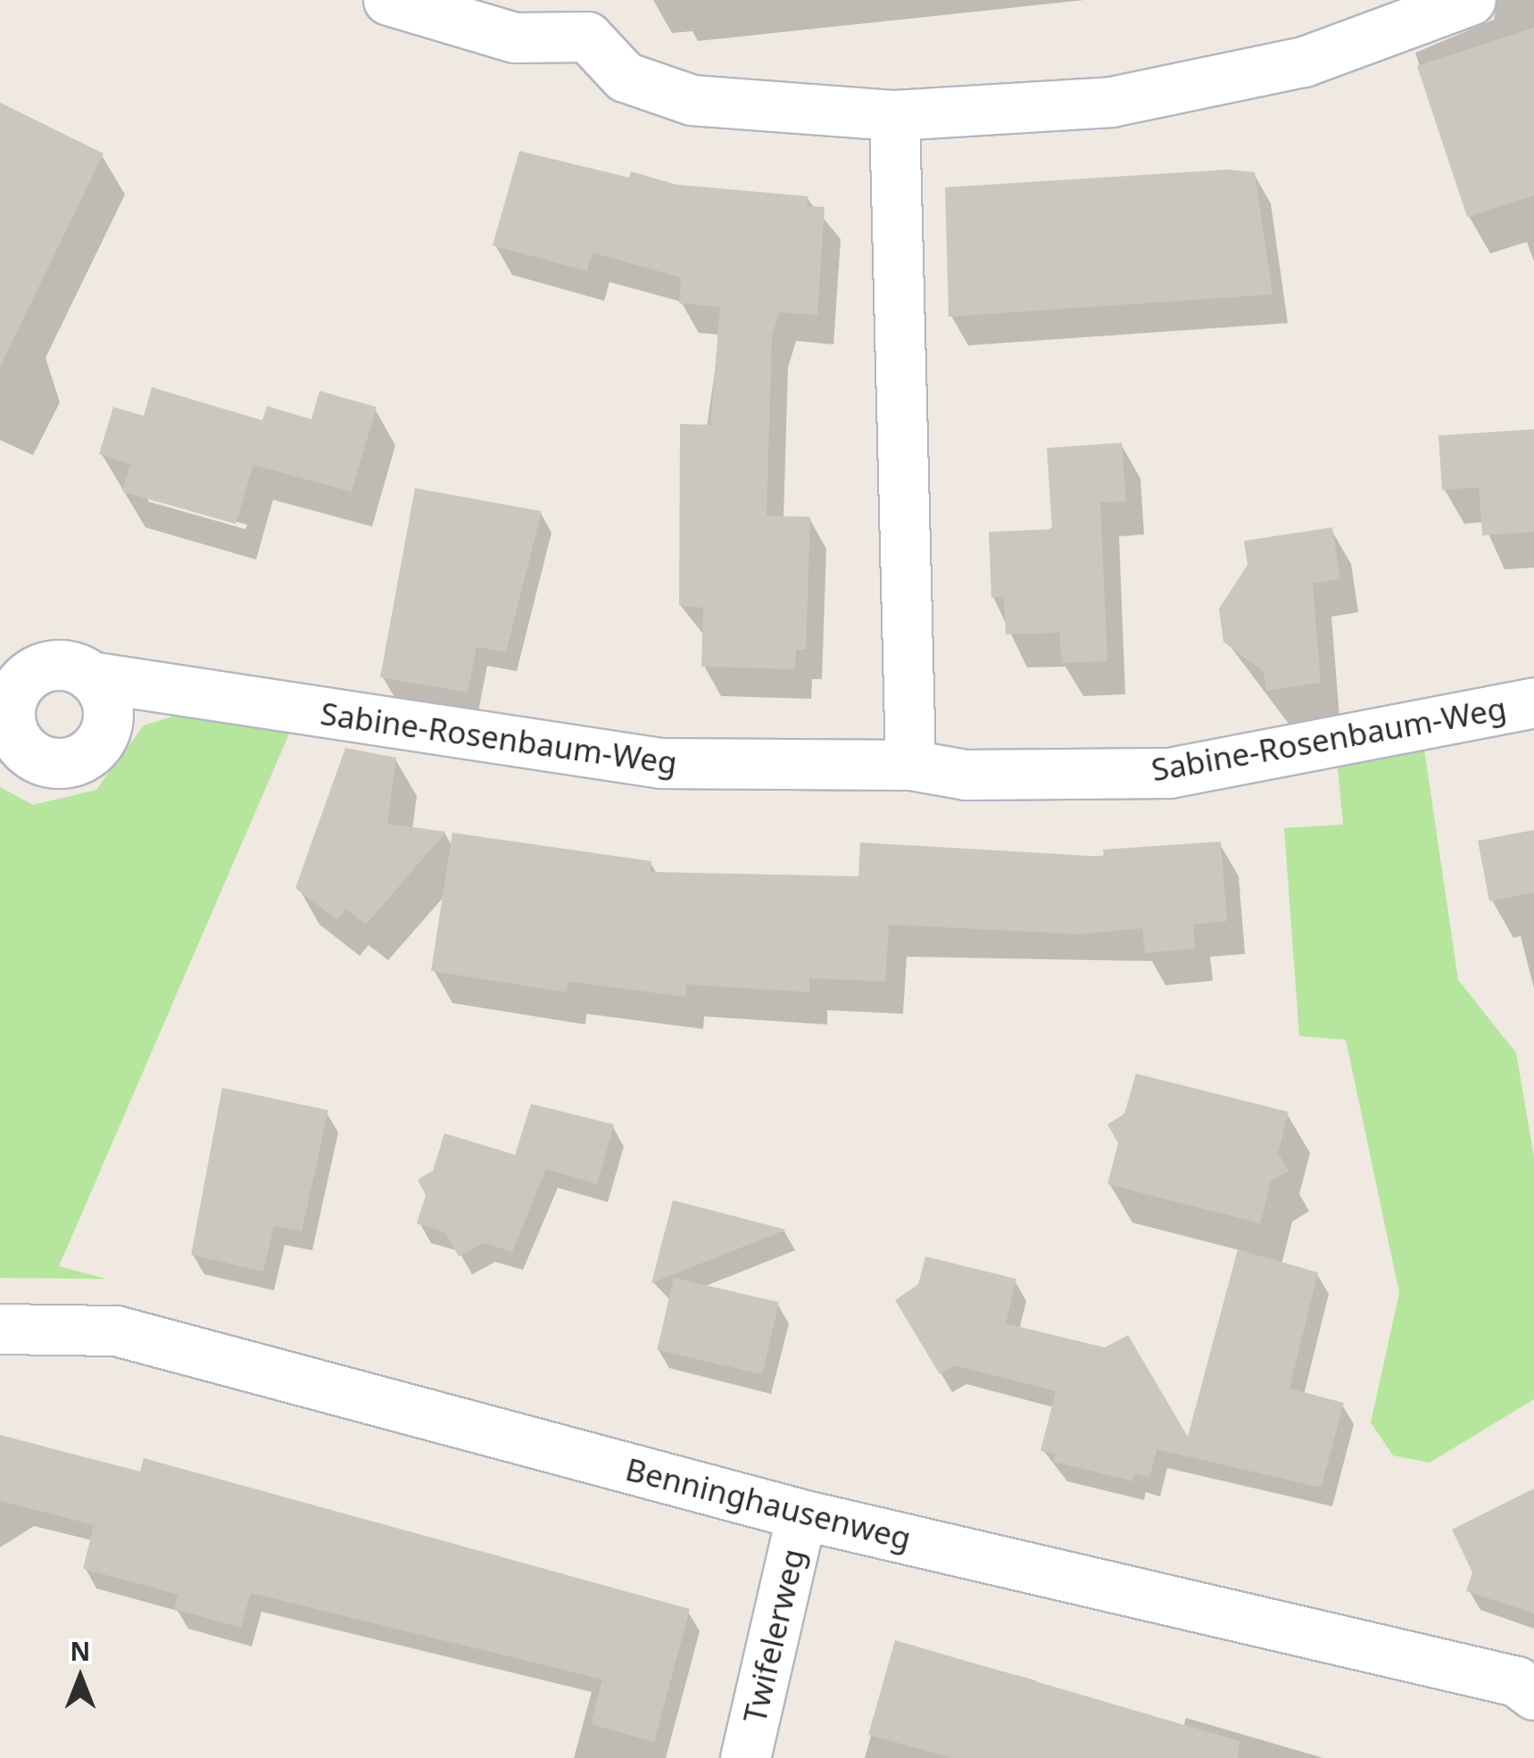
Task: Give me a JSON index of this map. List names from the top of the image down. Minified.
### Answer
{"streets":{"street":["Sabine-Rosenbaum-Weg","Benninghausenweg","Twifelerweg"]},"crossings":[["Benninghausenweg","Twifelerweg"]],"north":"top"}
